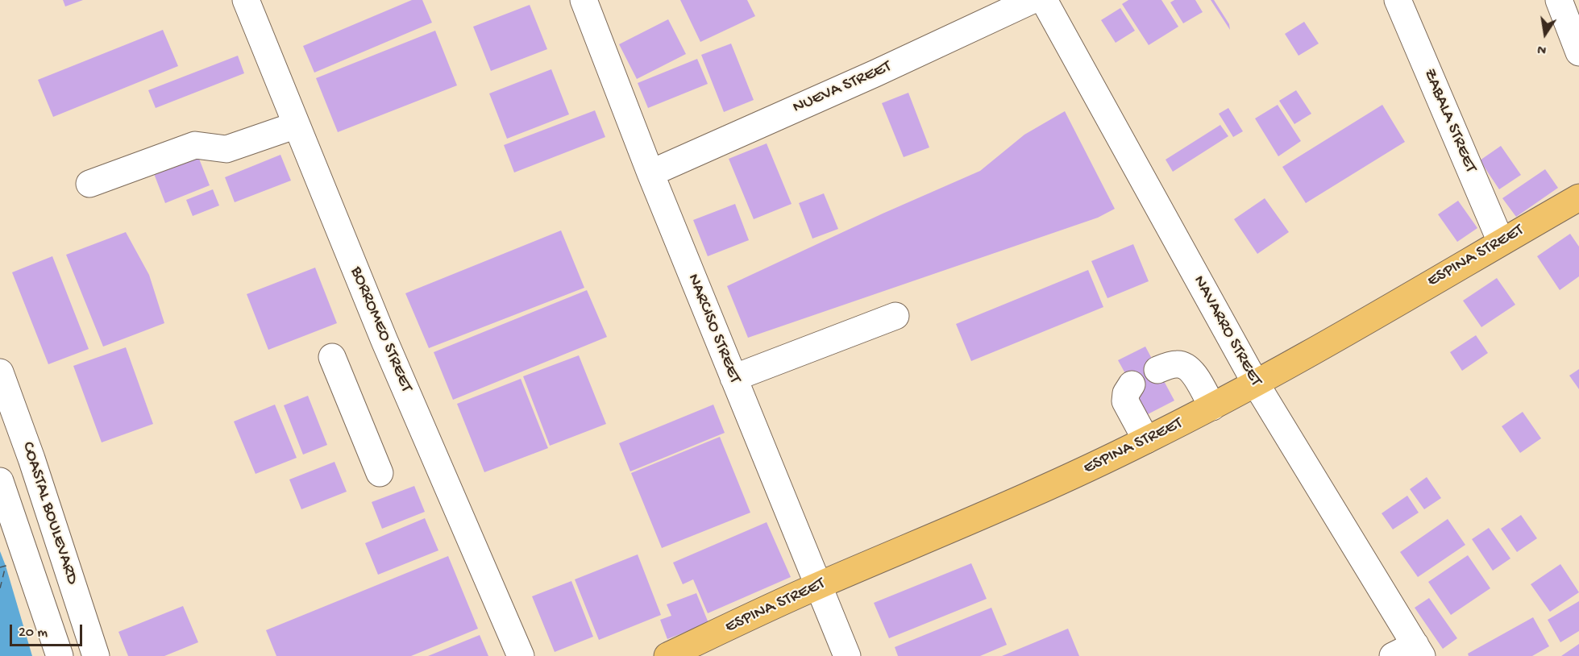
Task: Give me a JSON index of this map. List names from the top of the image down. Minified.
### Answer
{"streets":{"main road":["ESPINA STREET"],"street":["NUEVA STREET","ZABALA STREET","NARCISO STREET","BORROMEO STREET","NAVARRO STREET","COASTAL BOULEVARD"]},"crossings":[["NUEVA STREET","NARCISO STREET"],["ZABALA STREET","ESPINA STREET"],["ESPINA STREET","NARCISO STREET"],["ESPINA STREET","NAVARRO STREET"]],"scale_bar":"20 m","north":"bottom"}
